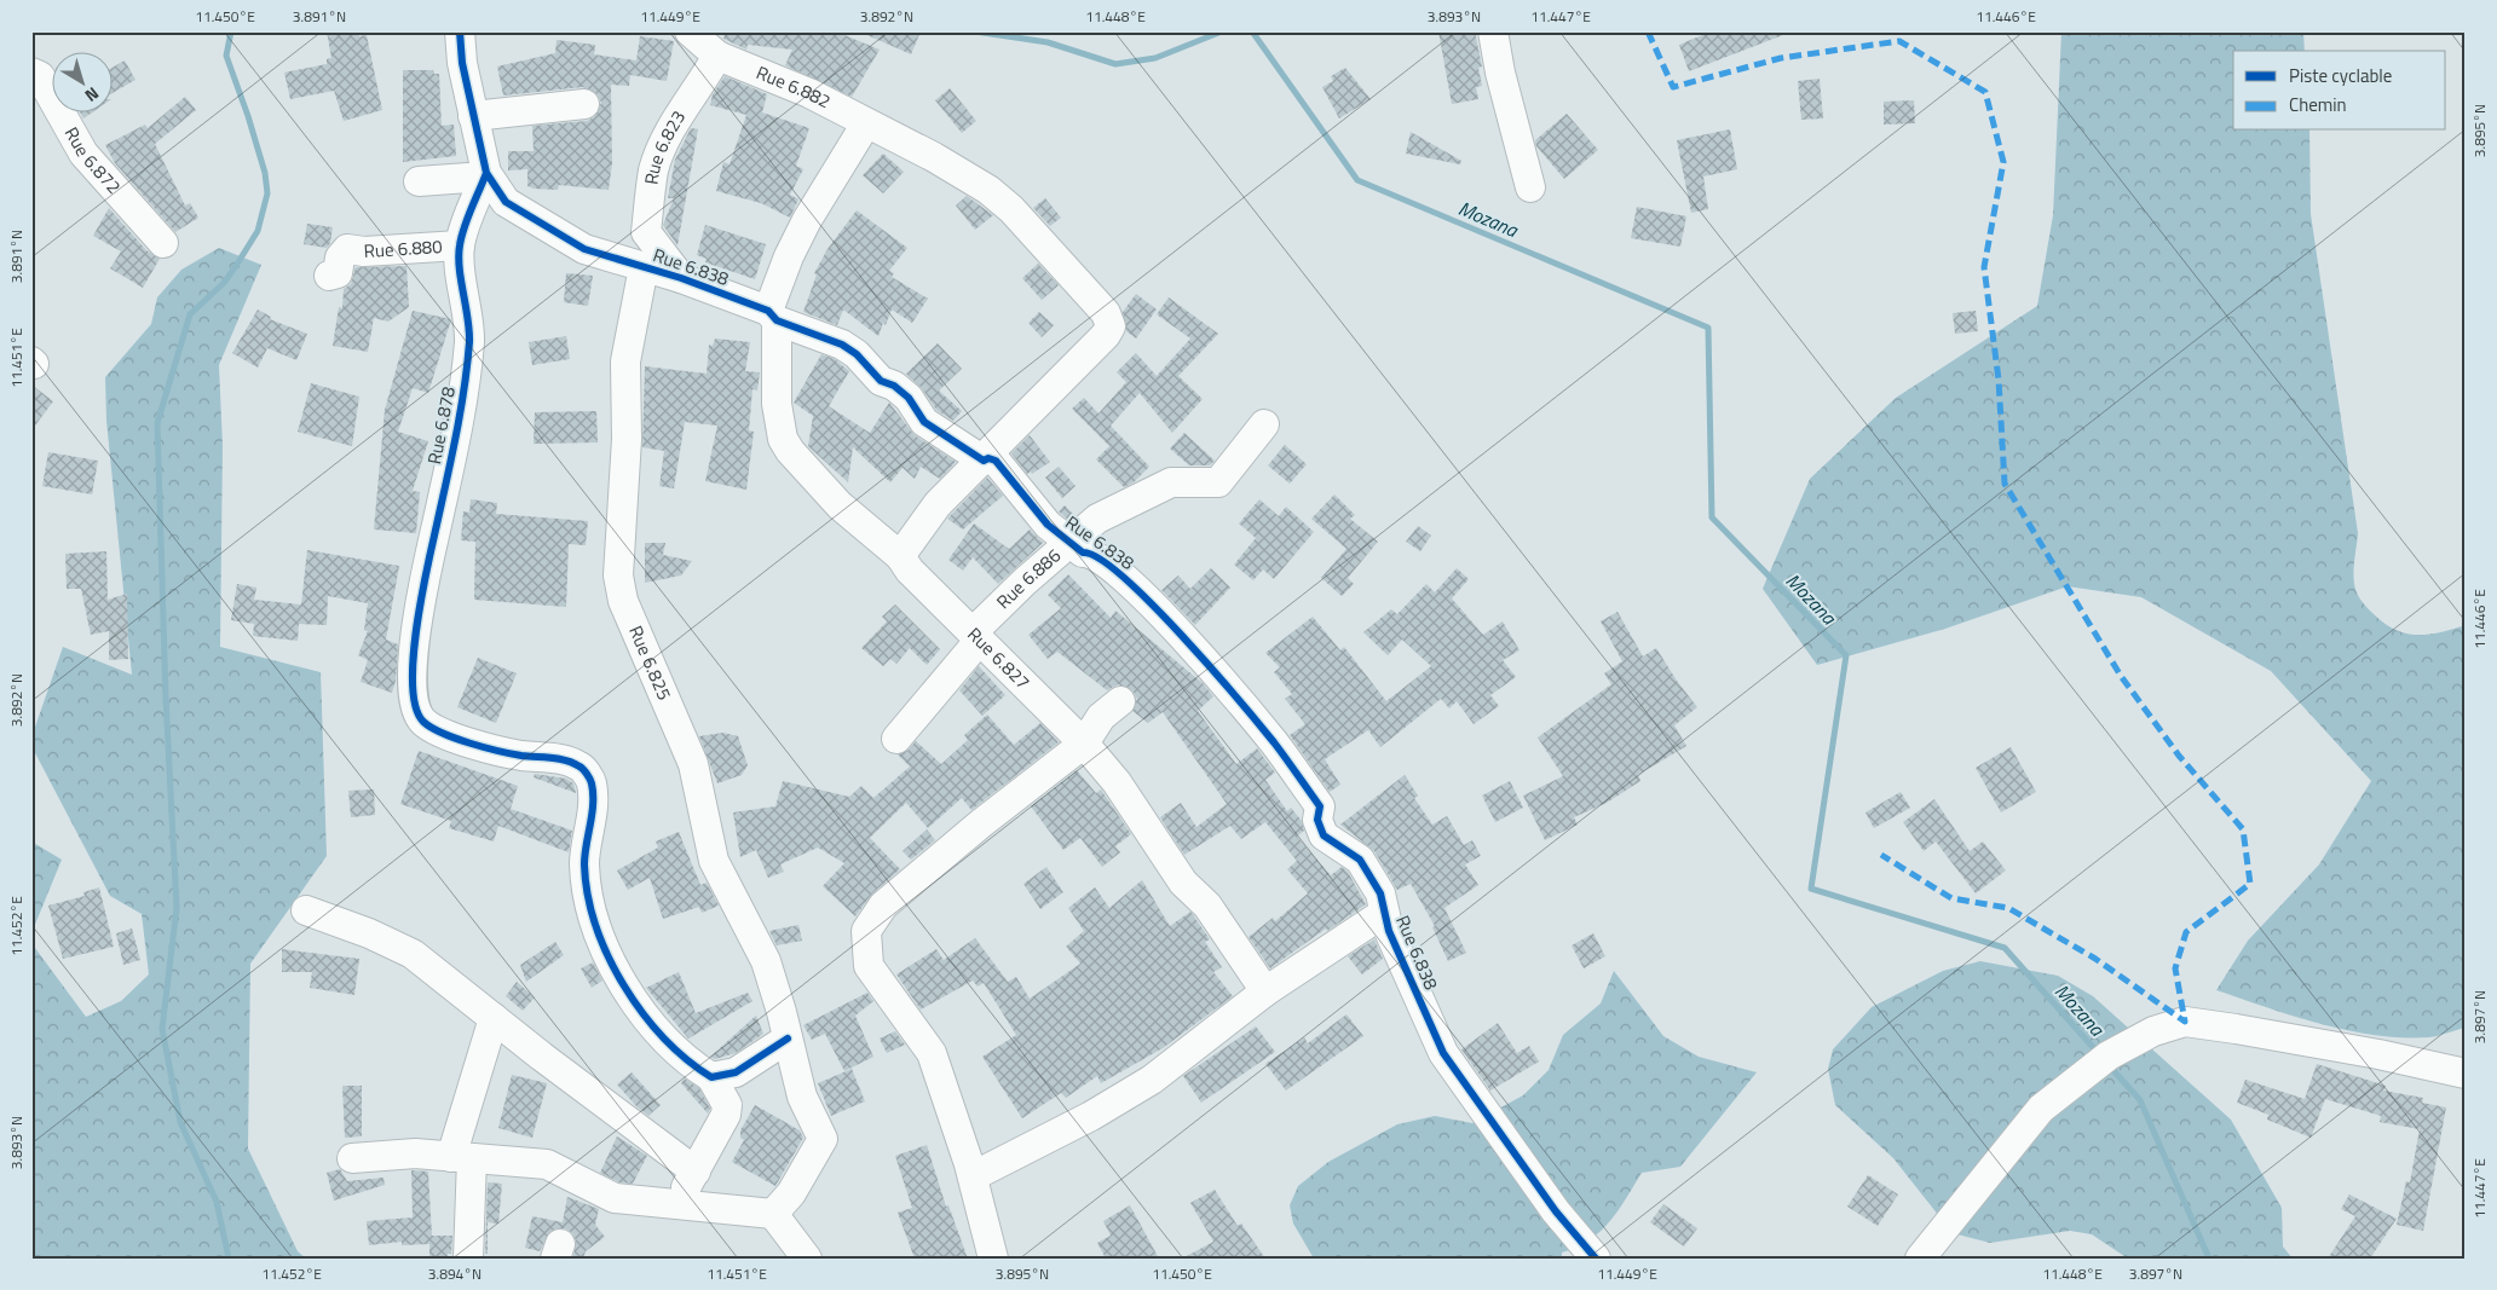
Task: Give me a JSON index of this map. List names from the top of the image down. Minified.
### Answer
{"streets":{"street":["Rue 6.882","Rue 6.823","Rue 6.872","Rue 6.880","Rue 6.838","Rue 6.878","Rue 6.886","Rue 6.827","Rue 6.825"]},"crossings":[["Rue 6.882","Rue 6.823"],["Rue 6.882","Rue 6.838"],["Rue 6.823","Rue 6.838"],["Rue 6.880","Rue 6.878"],["Rue 6.838","Rue 6.878"],["Rue 6.838","Rue 6.886"],["Rue 6.838","Rue 6.827"],["Rue 6.838","Rue 6.825"],["Rue 6.886","Rue 6.827"]],"water":["Mozana"],"legend":["Piste cyclable","Chemin"],"north":"bottom right","coordinates":["11.450°E","3.891°N","11.449°E","3.892°N","11.448°E","3.893°N","11.447°E","11.446°E","3.895°N","11.451°E","11.452°E","3.897°N","3.894°N"]}
